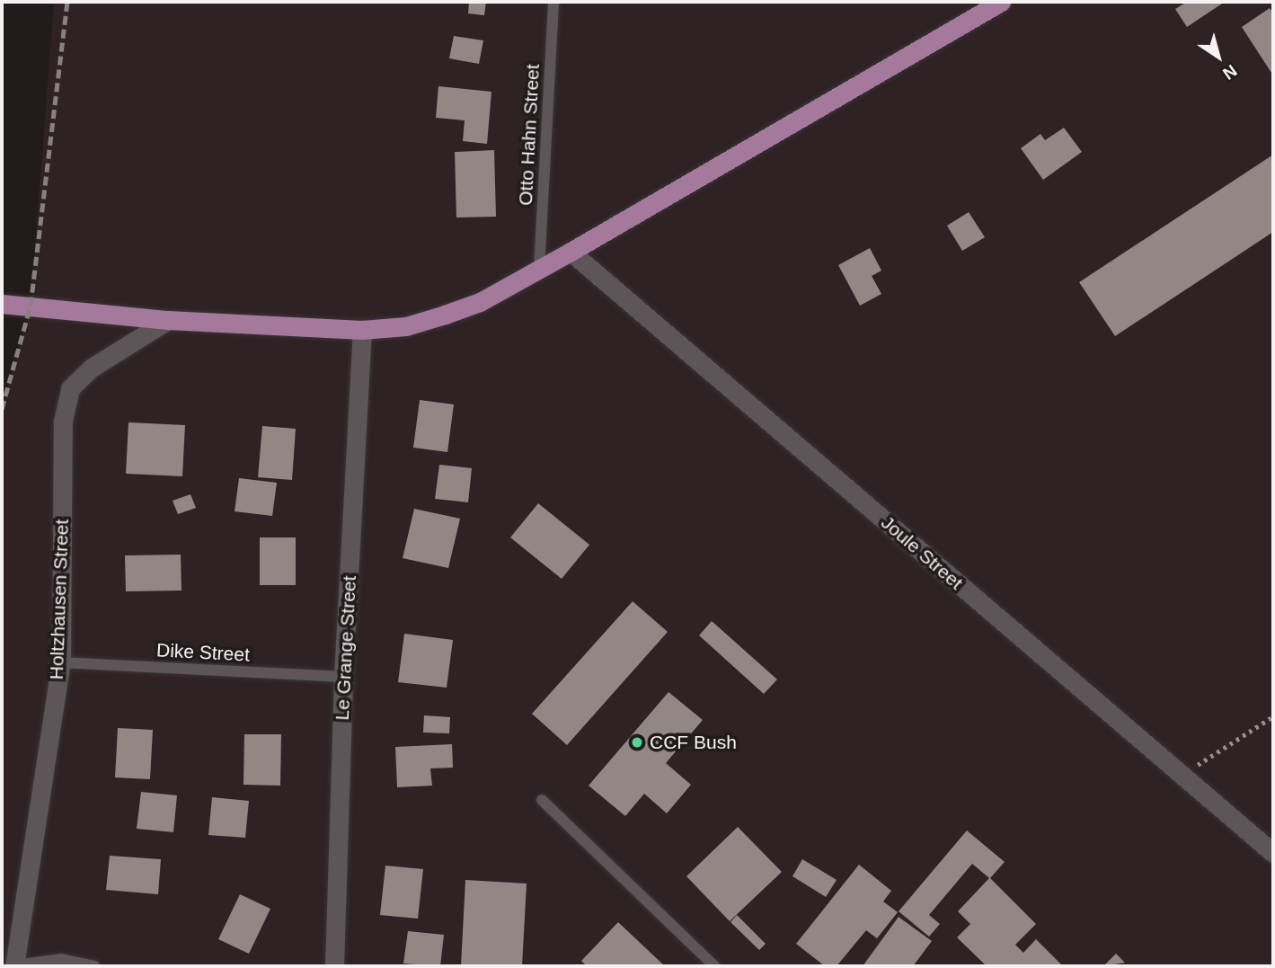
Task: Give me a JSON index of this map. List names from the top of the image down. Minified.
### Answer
{"streets":{"street":["Joule Street","Holtzhausen Street","Le Grange Street"],"lane":["Otto Hahn Street","Dike Street"]},"crossings":[["Holtzhausen Street","Dike Street"],["Le Grange Street","Dike Street"]],"places":["CCF Bush"],"north":"bottom right"}
